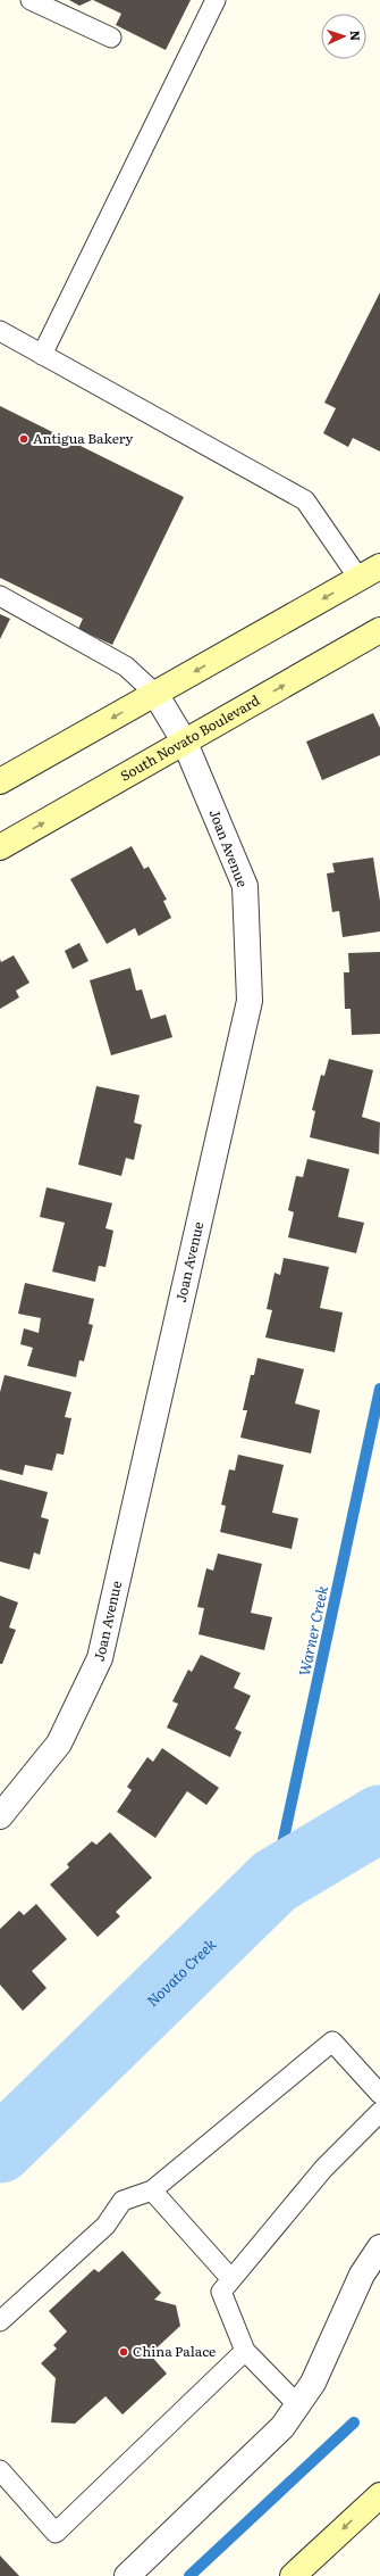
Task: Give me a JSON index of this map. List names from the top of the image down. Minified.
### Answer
{"streets":{"main road":["South Novato Boulevard"],"street":["Joan Avenue"]},"crossings":[["South Novato Boulevard","Joan Avenue"]],"water":["Warner Creek","Novato Creek"],"places":["Antigua Bakery","China Palace"],"north":"right"}
